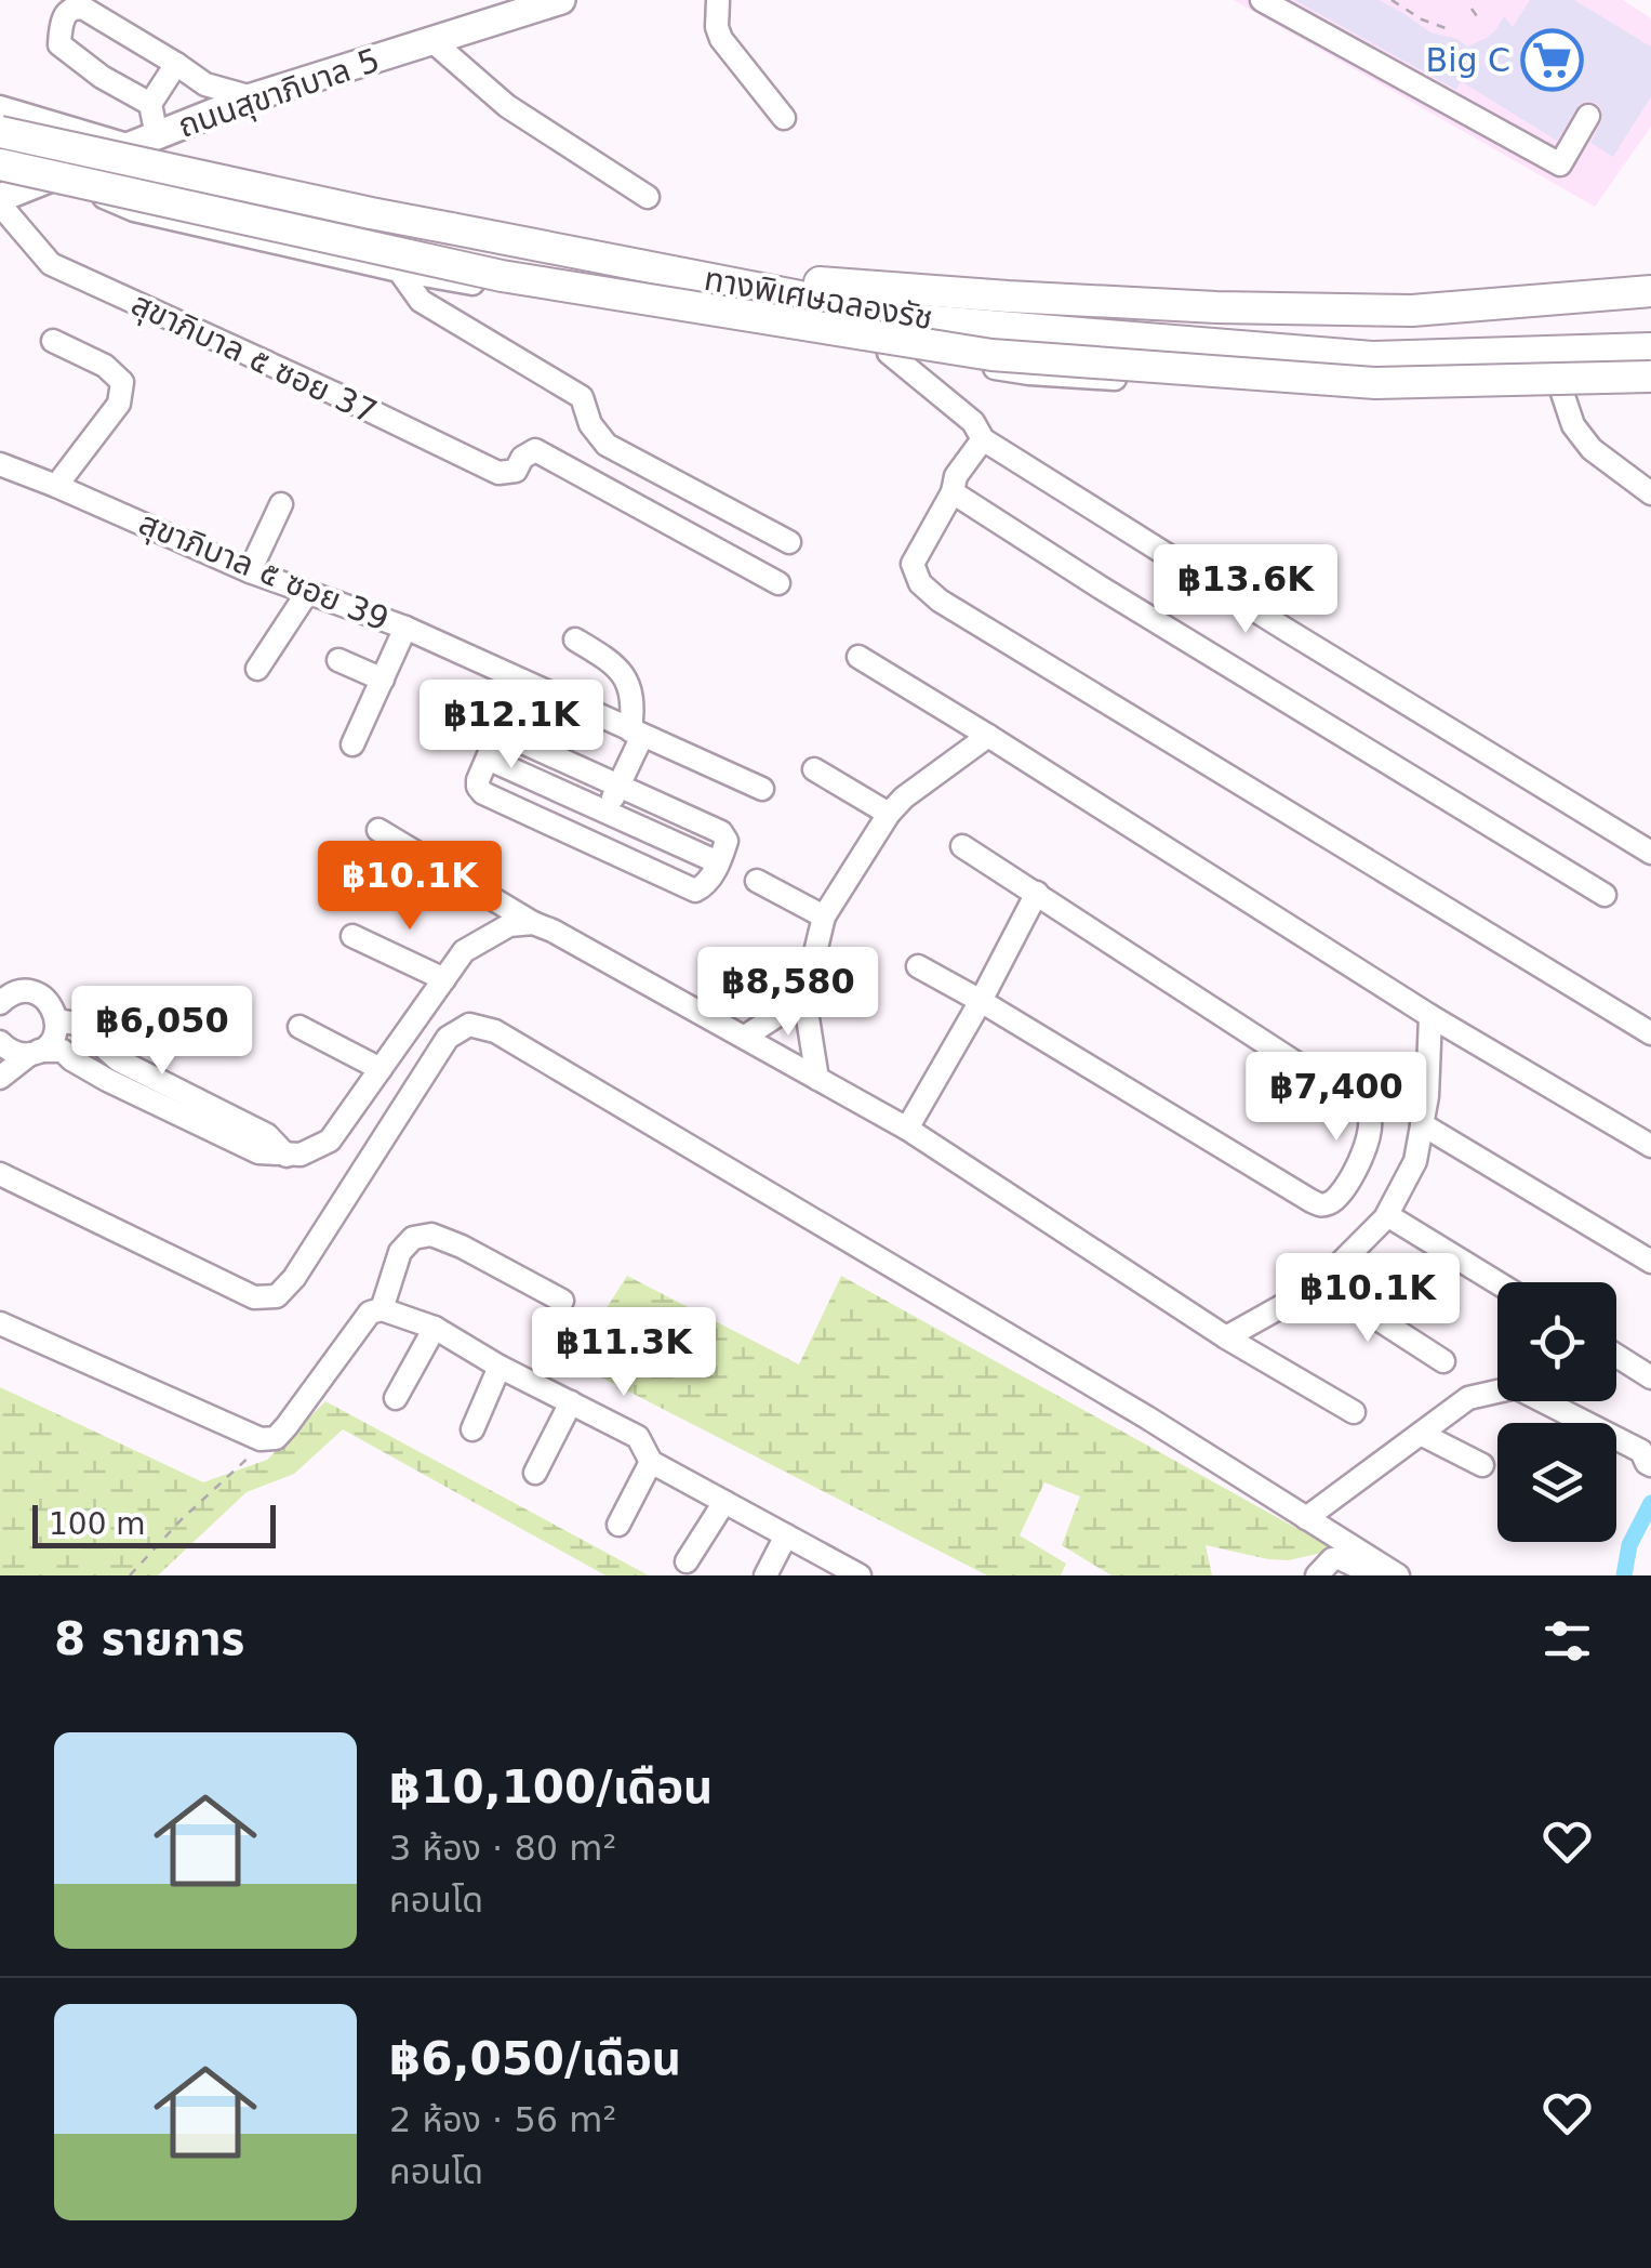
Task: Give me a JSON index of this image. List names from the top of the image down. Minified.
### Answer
{"streets":{"highway":["ทางพิเศษฉลองรัช"],"main road":["ถนนสุขาภิบาล 5"],"street":["สุขาภิบาล ๕ ซอย 37","สุขาภิบาล ๕ ซอย 39"]},"crossings":[["ถนนสุขาภิบาล 5","สุขาภิบาล ๕ ซอย 37"]],"places":{"supermarket":["Big C"]},"scale_bar":"100 m","page":{"price":["฿13.6K","฿12.1K","฿10.1K","฿8,580","฿6,050","฿7,400","฿10.1K","฿11.3K"],"scale":"100 m","heading":"8 รายการ","list":[{"name":"฿10,100/เดือน","note":"3 ห้อง · 80 m² · คอนโด"},{"name":"฿6,050/เดือน","note":"2 ห้อง · 56 m² · คอนโด"}]}}
